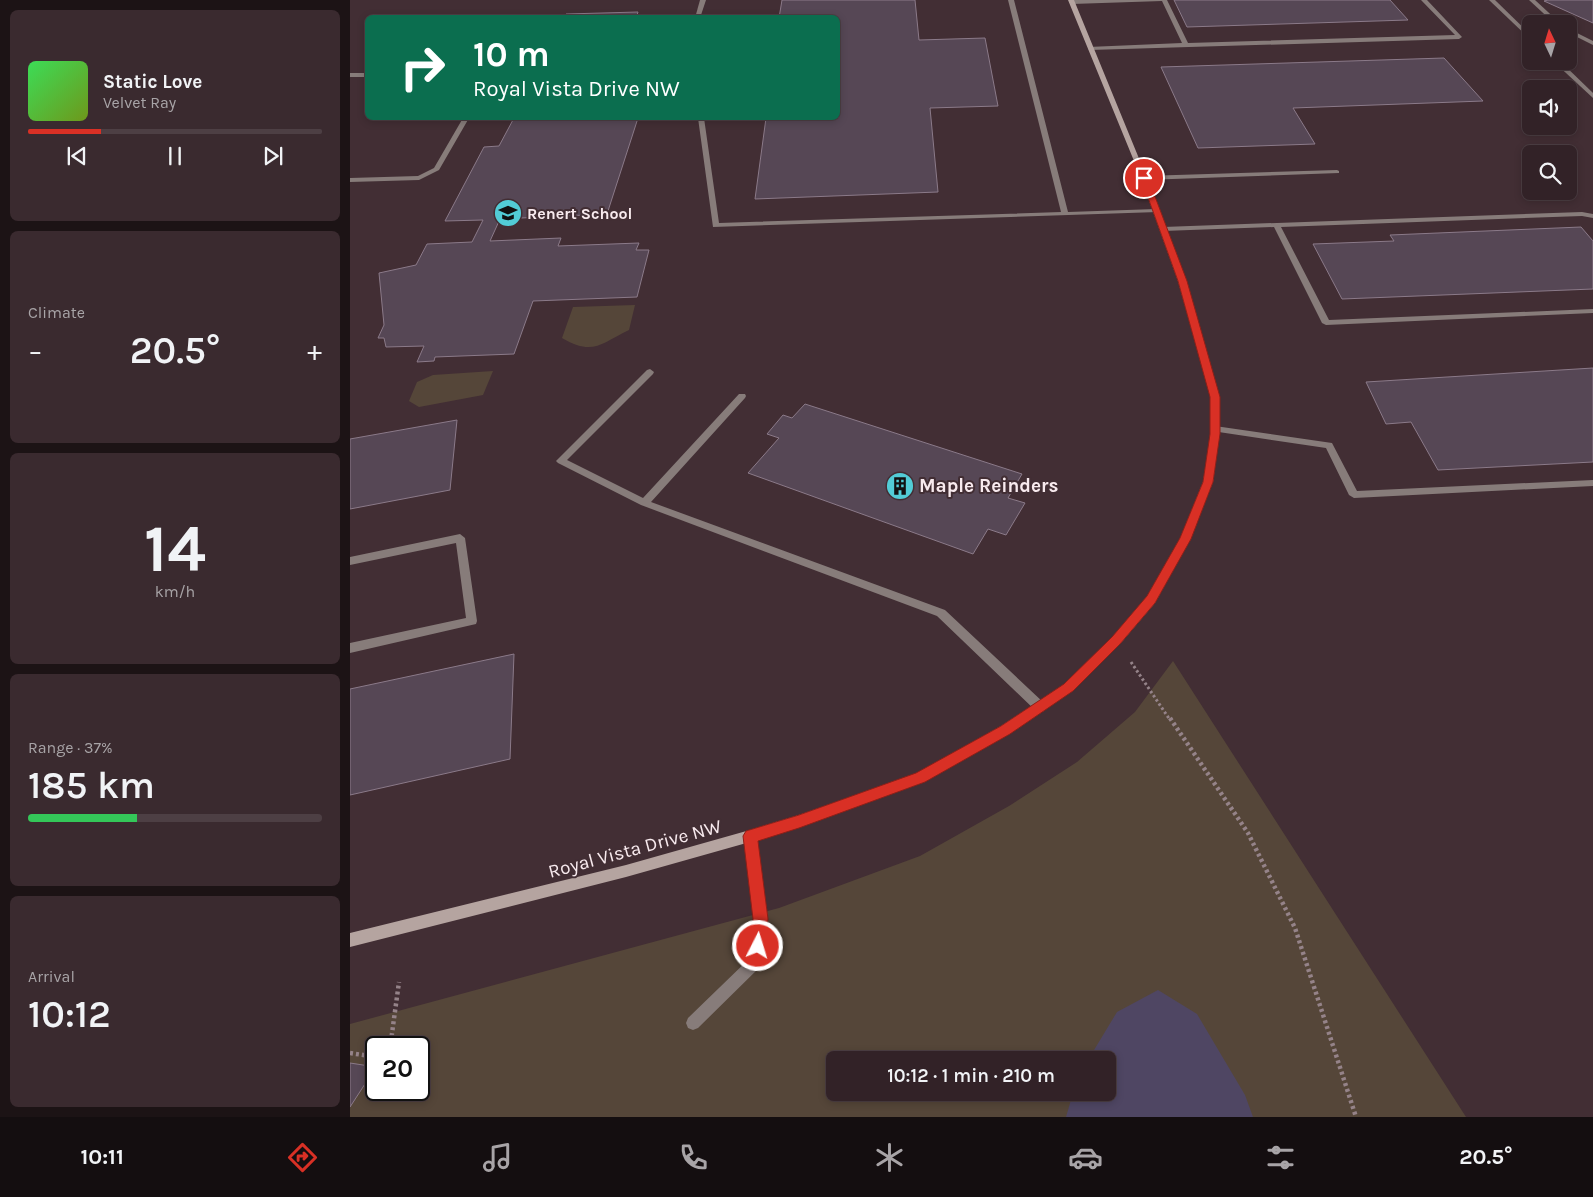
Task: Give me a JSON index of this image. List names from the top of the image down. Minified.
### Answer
{"streets":{"street":["Royal Vista Drive NW"]},"places":{"school or university":["Renert School"],"building":["Maple Reinders"]},"north":"top","page":{"turn":["10 m","Royal Vista Drive NW"],"song":["Static Love","Velvet Ray"],"tile":["Climate",["14","km/h"],["Range · 37%","185 km"],["Arrival","10:12"]],"heat":["−","20.5°","+"],"limit":"20","trip":"10:12 · 1 min · 210 m","tabs":["10:11","20.5°"]}}
